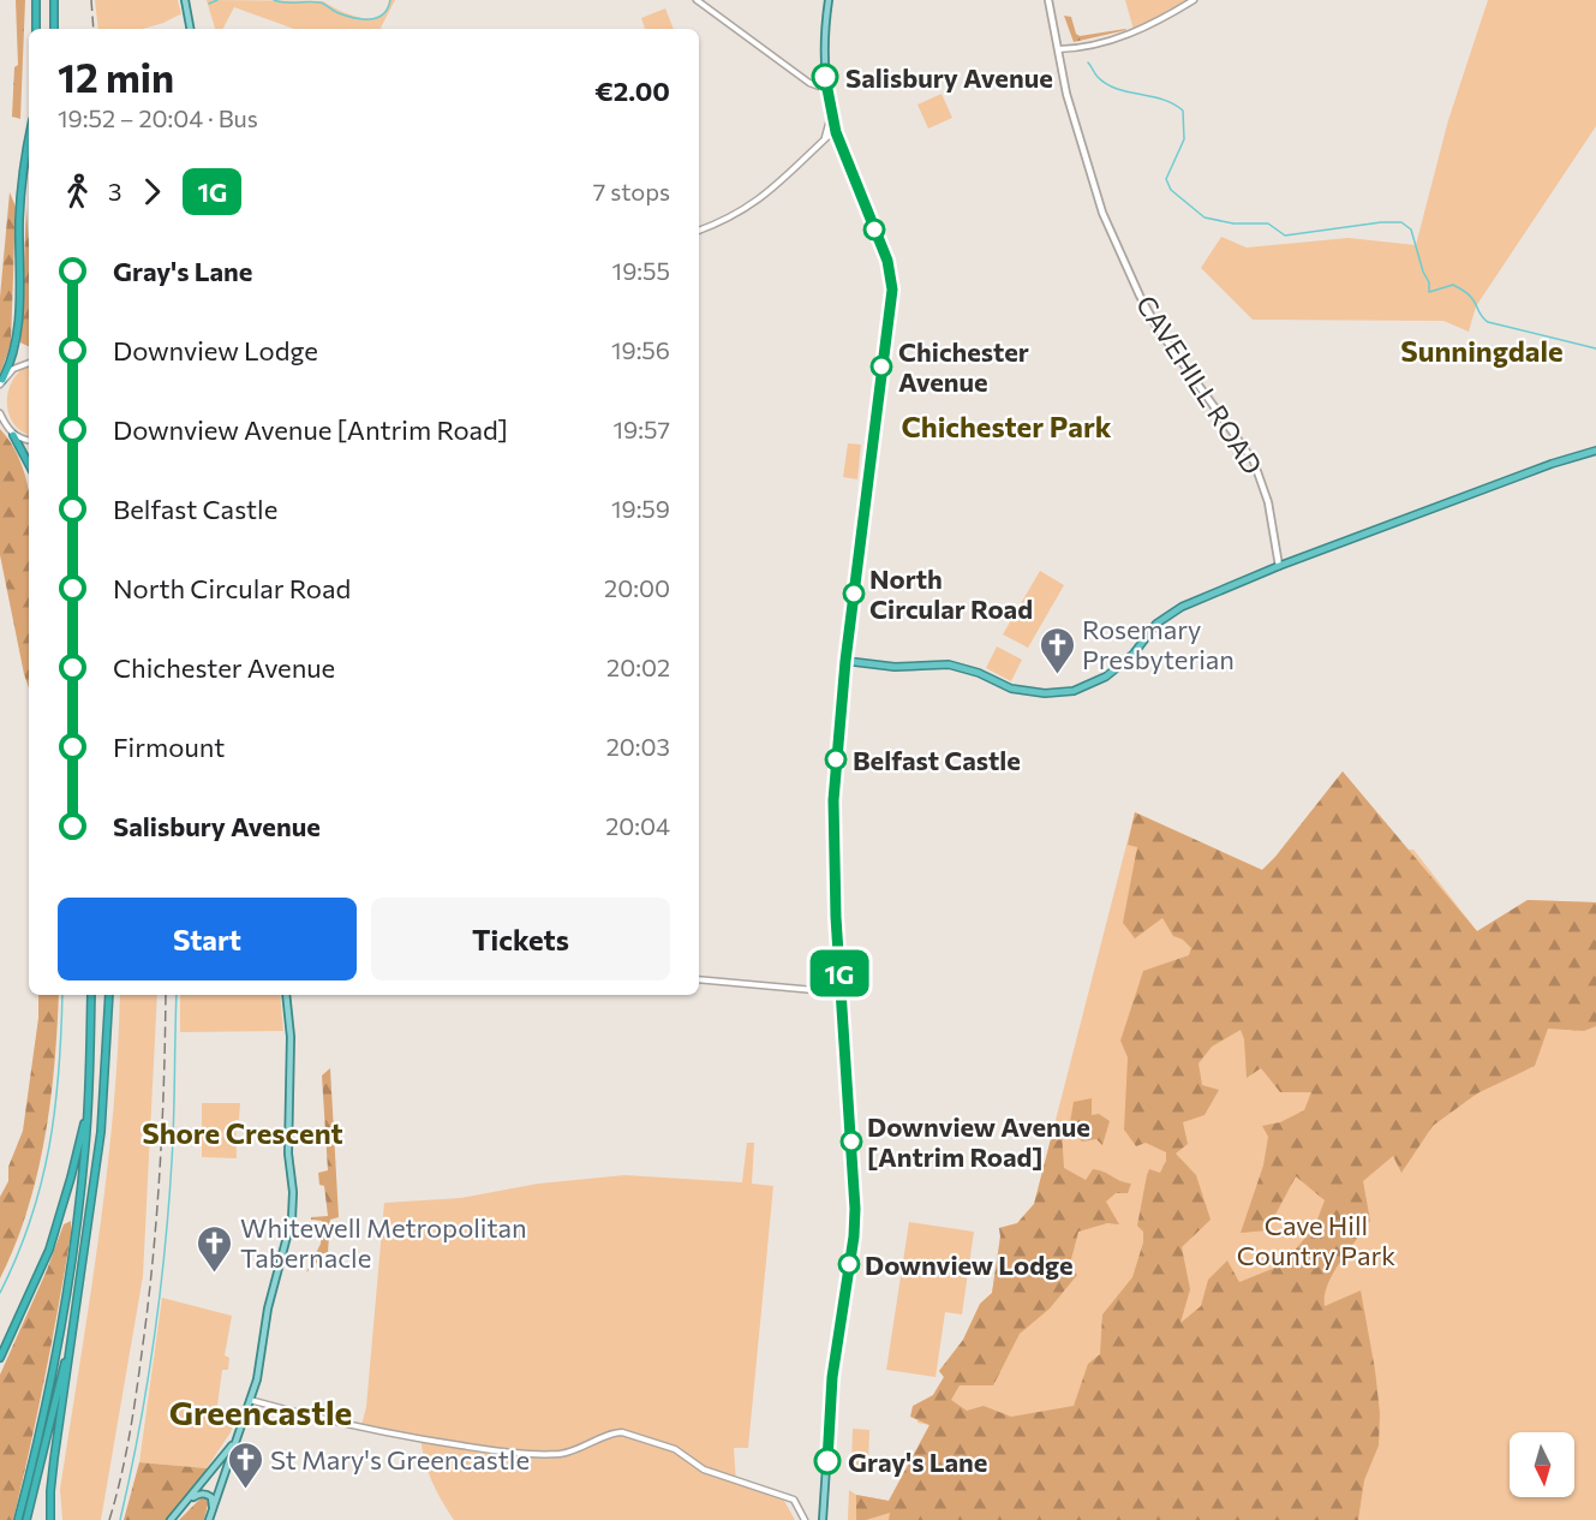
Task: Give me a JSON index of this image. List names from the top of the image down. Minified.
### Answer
{"streets":{"main road":["CAVEHILL ROAD"]},"districts":["Sunningdale","Chichester Park","Shore Crescent","Greencastle"],"parks":["Cave Hill Country Park"],"places":{"other":["Salisbury Avenue","Chichester Avenue","North Circular Road","Belfast Castle","Downview Avenue [Antrim Road]","Downview Lodge","Gray's Lane"],"church":["Rosemary Presbyterian","Whitewell Metropolitan Tabernacle","St Mary's Greencastle"]},"lines":["bus line 1G"],"north":"bottom","page":{"on_map":"1G","heading":["12 min","19:52 – 20:04 · Bus","€2.00"],"legs":["3","1G","7 stops"],"list":[{"name":"Gray's Lane","value":"19:55"},{"name":"Downview Lodge","value":"19:56"},{"name":"Downview Avenue [Antrim Road]","value":"19:57"},{"name":"Belfast Castle","value":"19:59"},{"name":"North Circular Road","value":"20:00"},{"name":"Chichester Avenue","value":"20:02"},{"name":"Firmount","value":"20:03"},{"name":"Salisbury Avenue","value":"20:04"}],"buttons":["Start","Tickets"]}}
